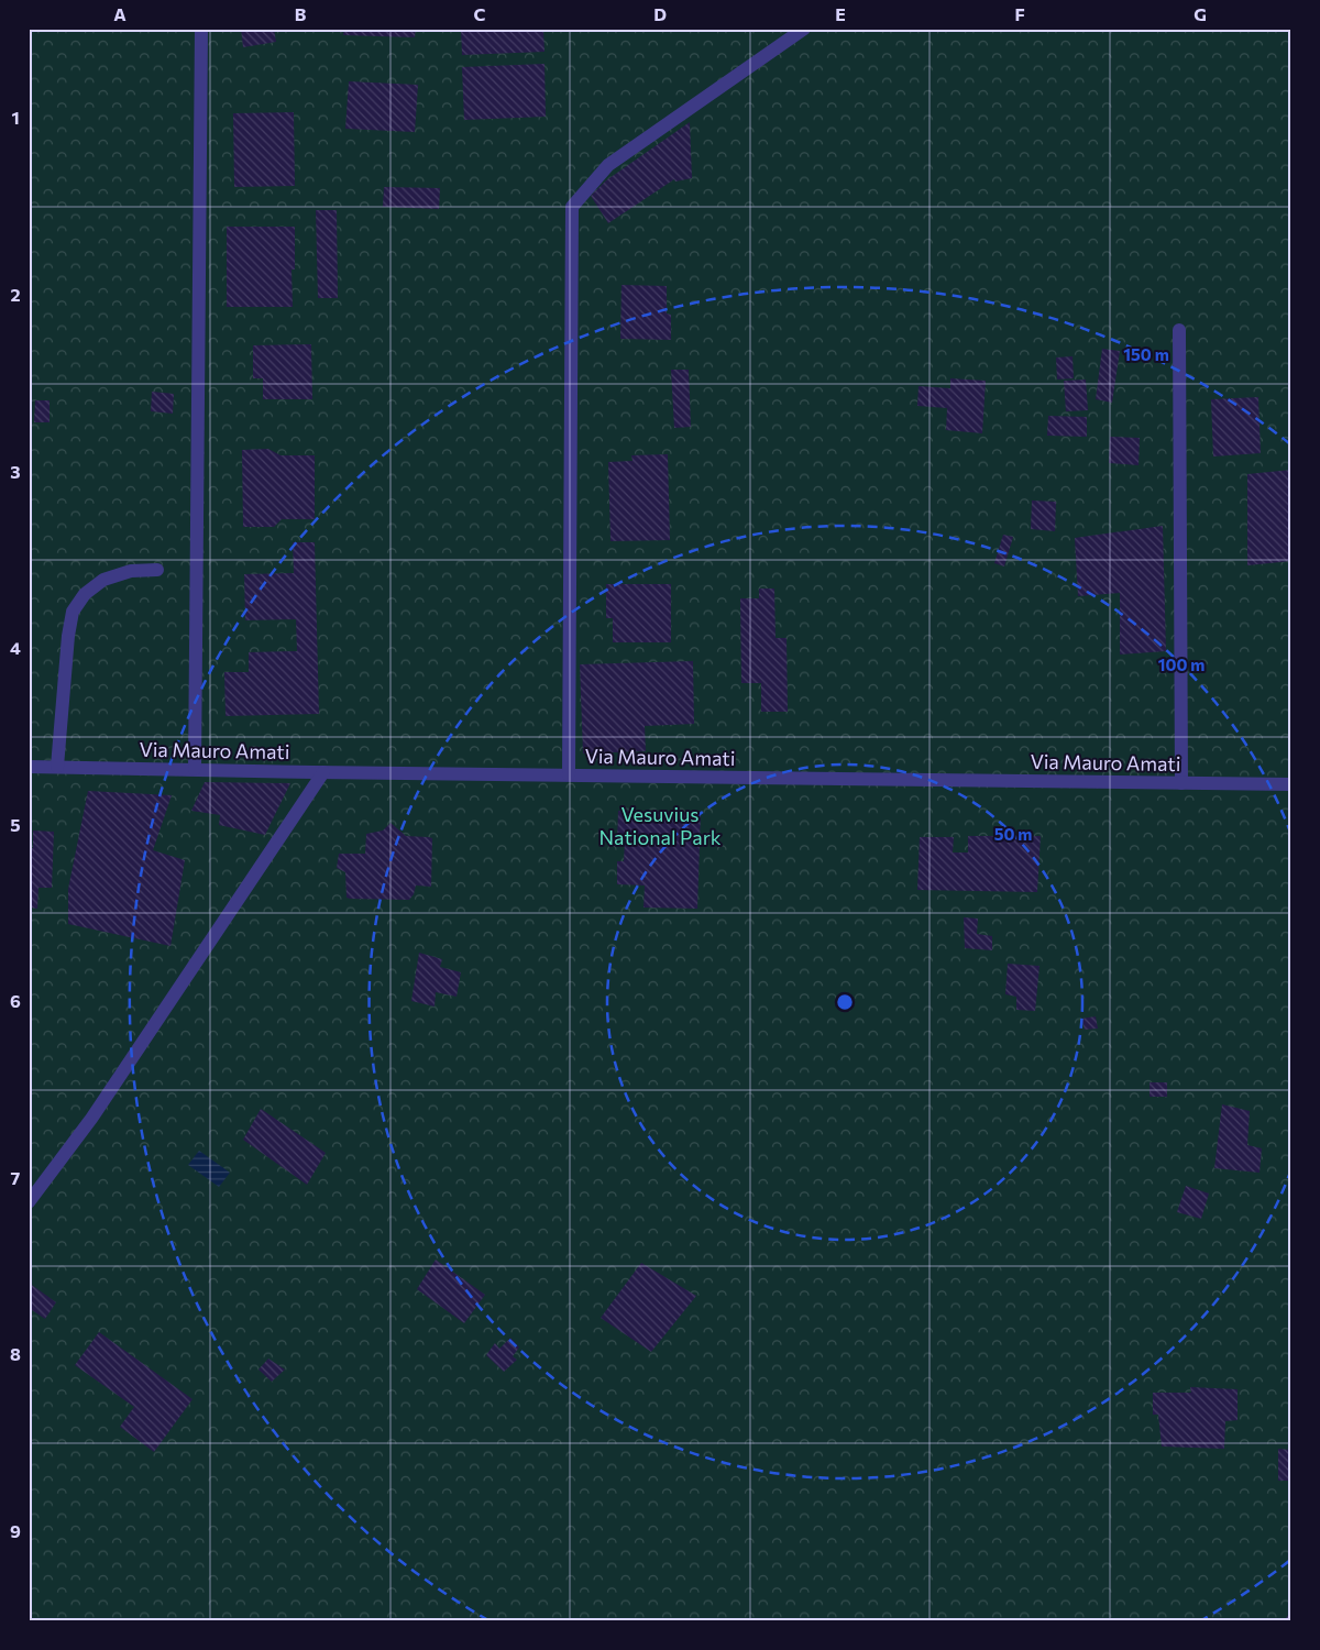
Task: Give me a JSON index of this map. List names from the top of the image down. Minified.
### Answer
{"streets":{"street":["Via Mauro Amati"]},"parks":["Vesuvius National Park"],"grid":{"columns":["A","B","C","D","E","F","G"],"rows":["1","2","3","4","5","6","7","8","9"]},"rings":["150 m","100 m","50 m"]}
